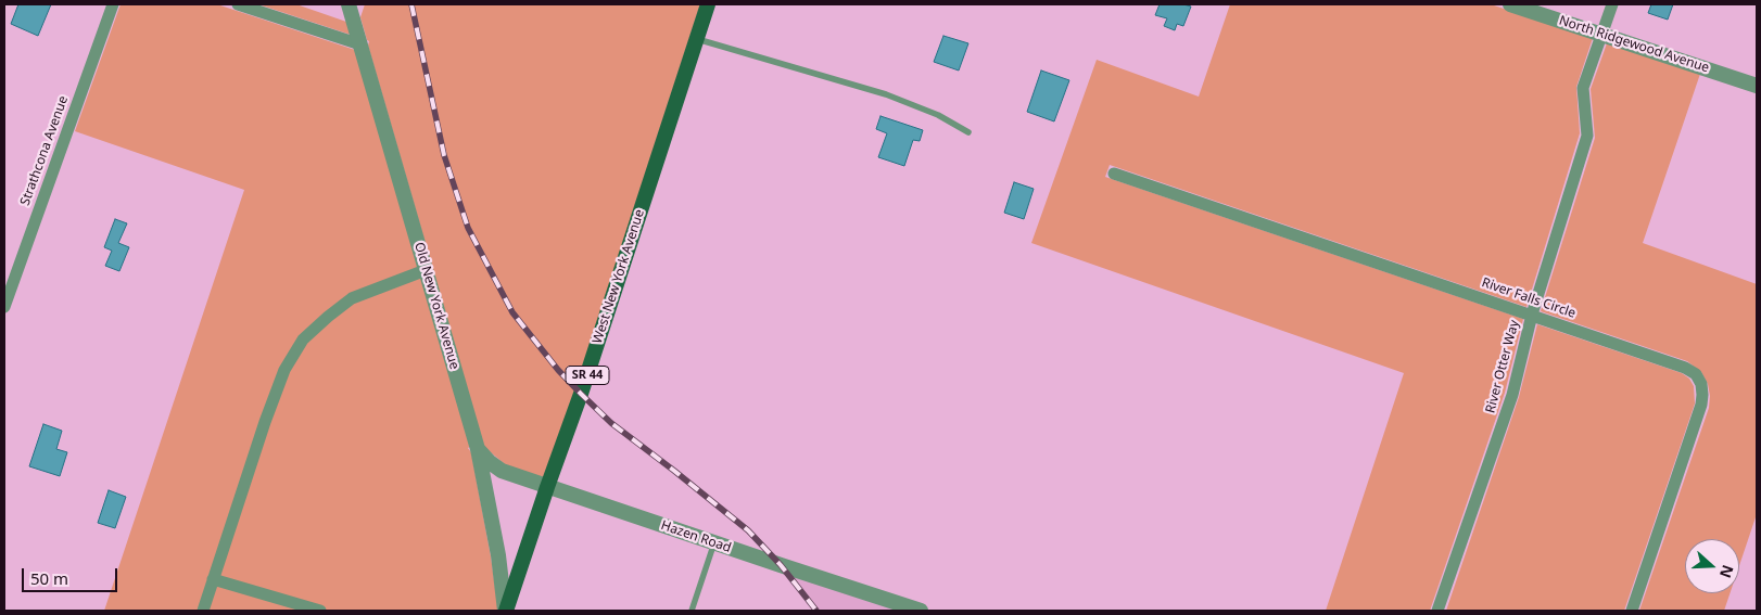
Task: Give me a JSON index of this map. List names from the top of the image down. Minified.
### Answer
{"streets":{"main road":["West New York Avenue","SR 44"],"street":["North Ridgewood Avenue","Strathcona Avenue","River Falls Circle","Old New York Avenue","River Otter Way","Hazen Road"]},"crossings":[["North Ridgewood Avenue","River Otter Way"],["West New York Avenue","Old New York Avenue"],["West New York Avenue","Hazen Road"],["River Falls Circle","River Otter Way"],["Old New York Avenue","Hazen Road"]],"scale_bar":"50 m","north":"right"}
